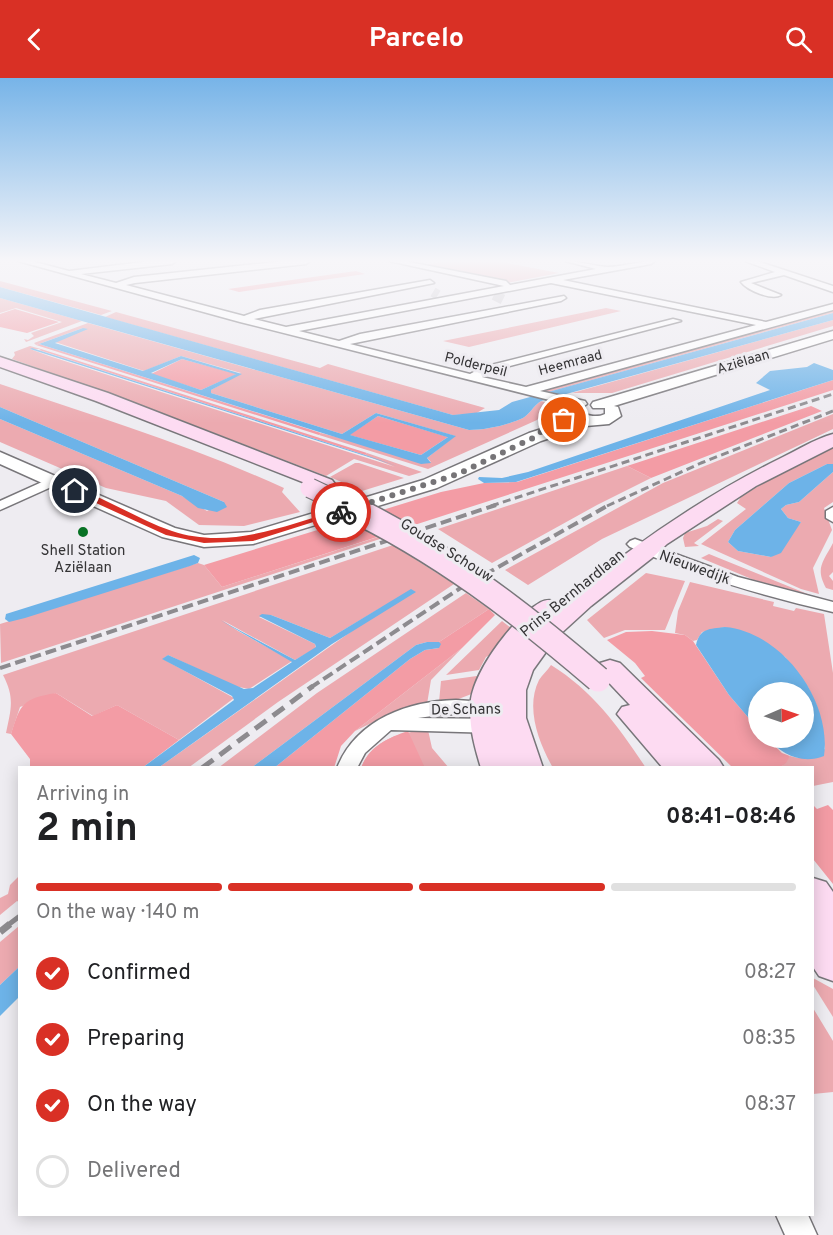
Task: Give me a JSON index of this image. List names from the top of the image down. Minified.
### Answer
{"streets":{"main road":["Goudse Schouw","Prins Bernhardlaan"],"street":["Aziëlaan","Heemraad","Polderpeil","Nieuwedijk","De Schans"]},"crossings":[["Aziëlaan","Polderpeil"],["Heemraad","Polderpeil"],["Nieuwedijk","Prins Bernhardlaan"],["Prins Bernhardlaan","De Schans"]],"places":["Shell Station Aziëlaan"],"north":"right","page":{"header":"Parcelo","heading":["2 min","Arriving in","08:41–08:46"],"bar":"On the way · 140 m","list":[["Confirmed","08:27"],["Preparing","08:35"],["On the way","08:37"],"Delivered"]}}
